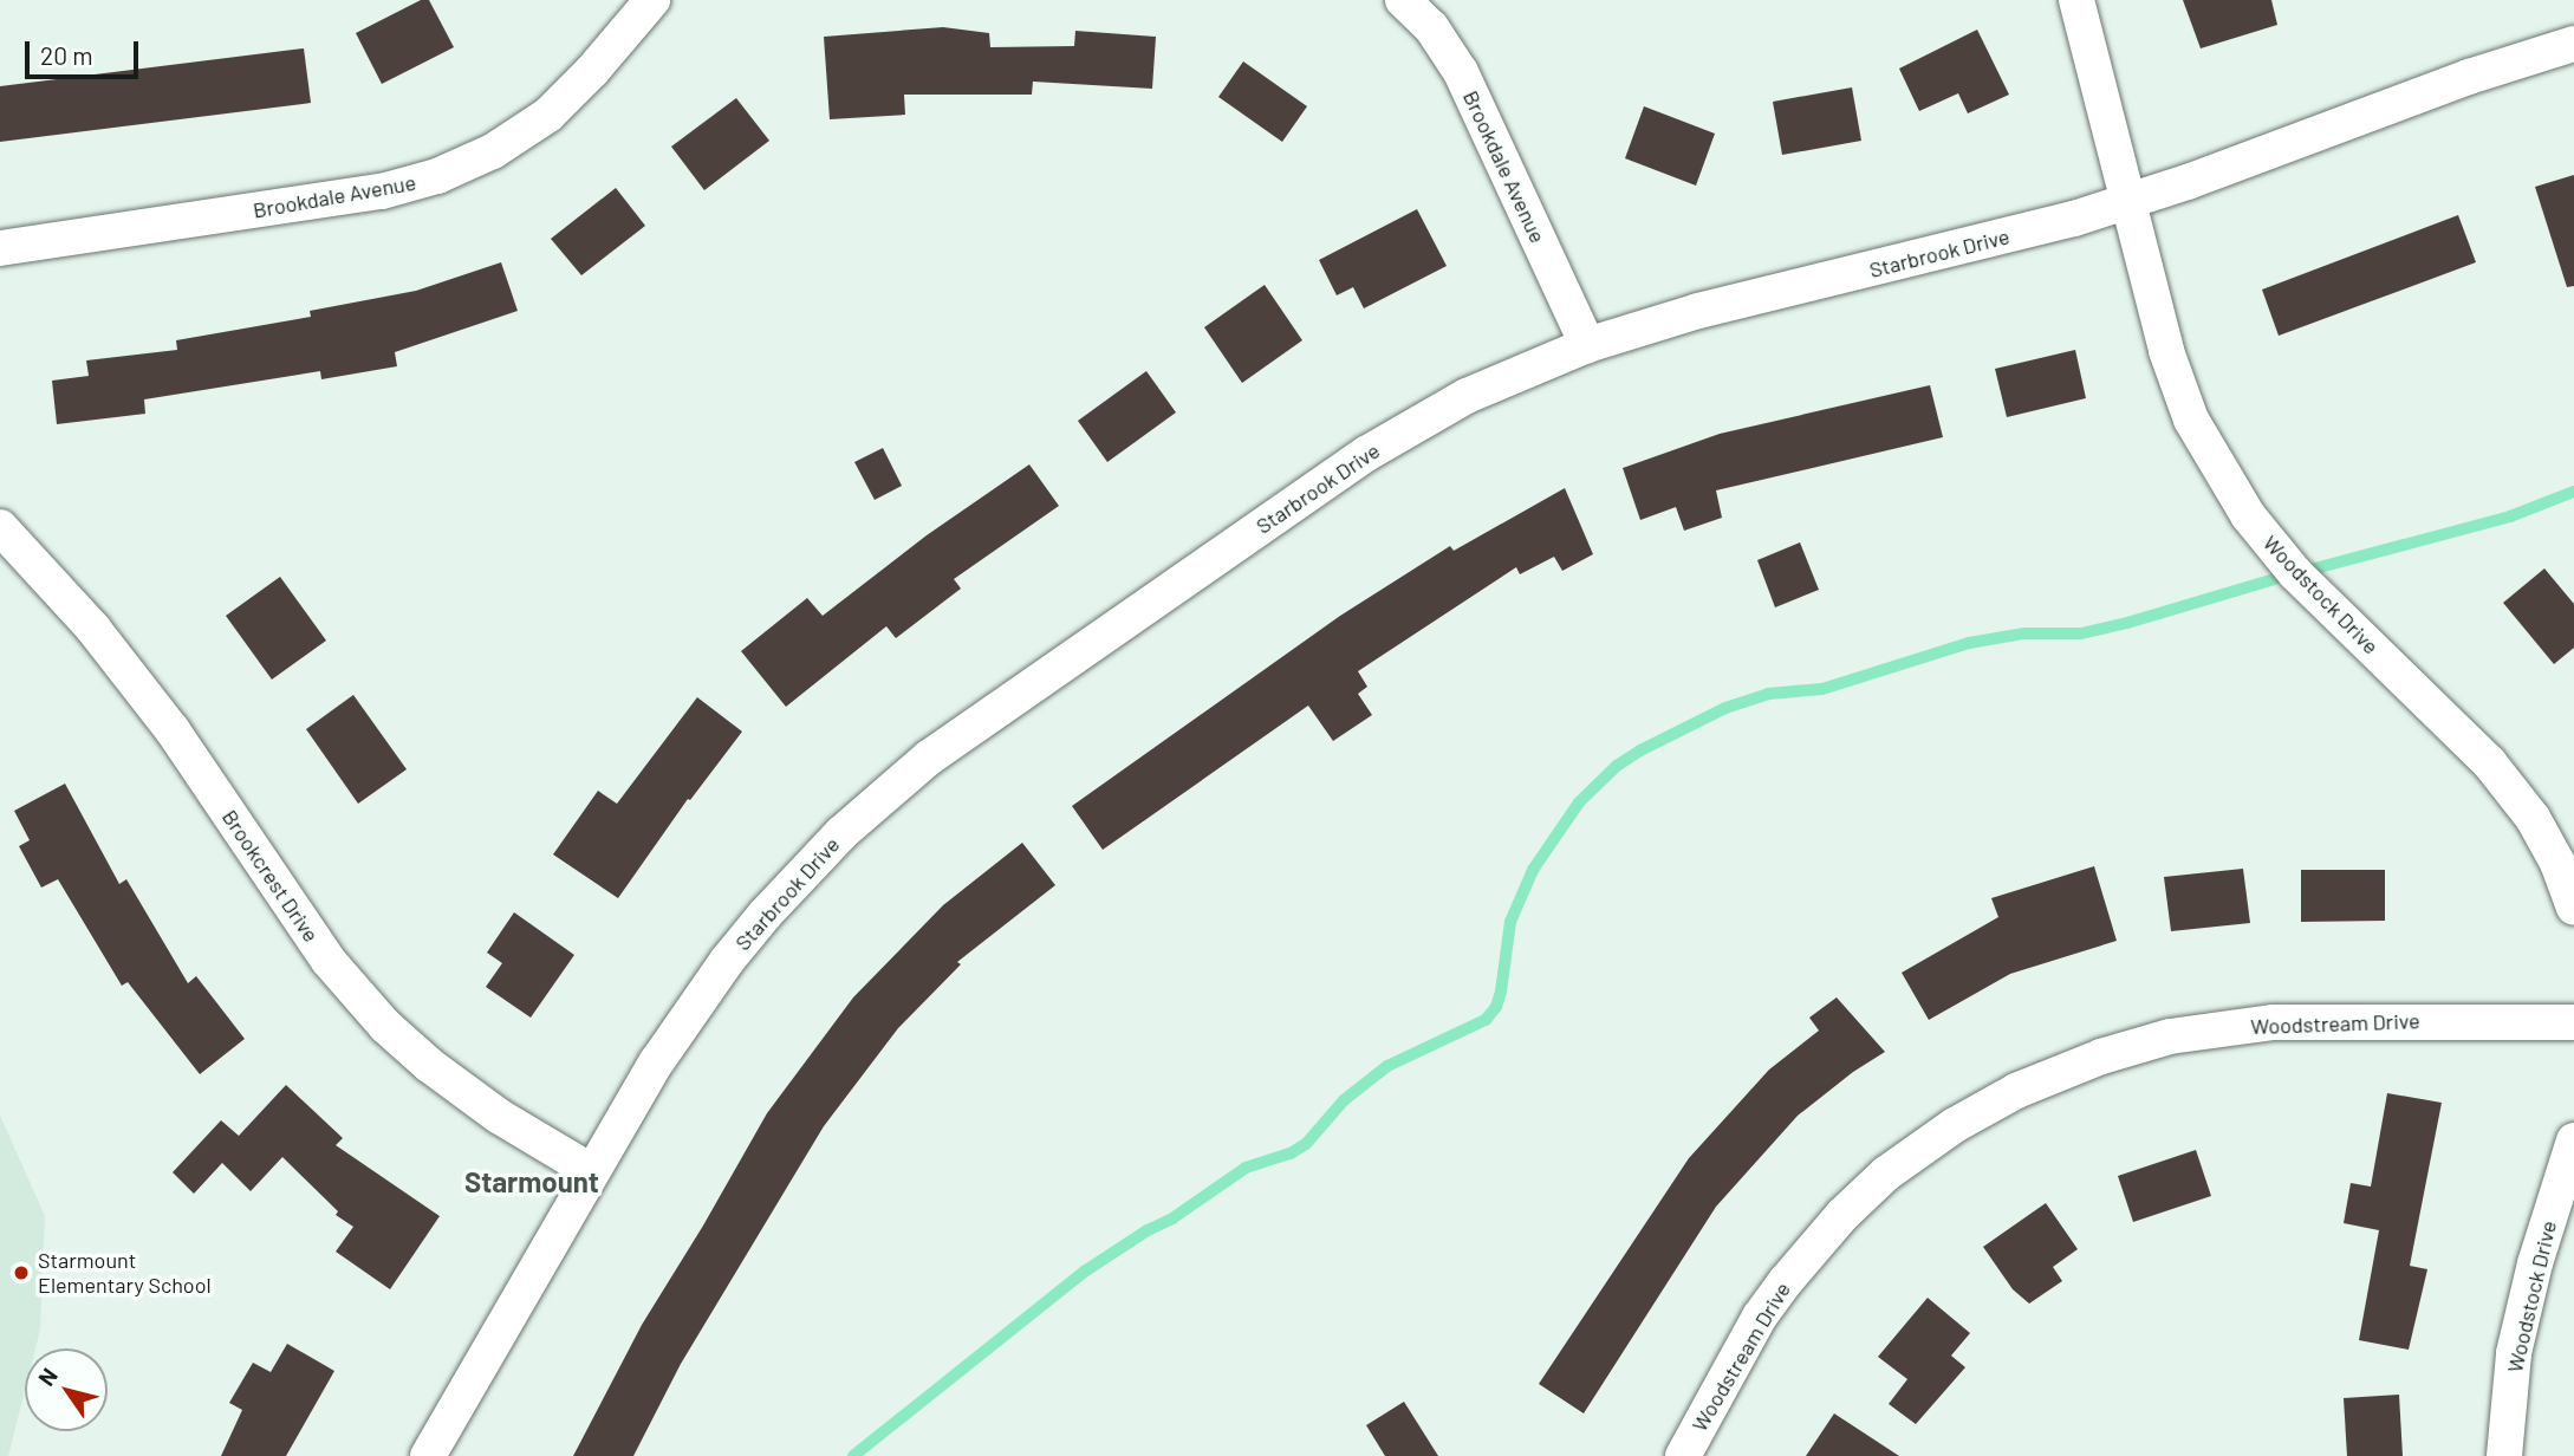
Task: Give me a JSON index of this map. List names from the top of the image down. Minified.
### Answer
{"streets":{"street":["Brookdale Avenue","Starbrook Drive","Woodstock Drive","Brookcrest Drive","Woodstream Drive"]},"crossings":[["Brookdale Avenue","Starbrook Drive"],["Starbrook Drive","Woodstock Drive"],["Starbrook Drive","Brookcrest Drive"]],"districts":["Starmount"],"places":["Starmount Elementary School"],"scale_bar":"20 m","north":"top left"}
